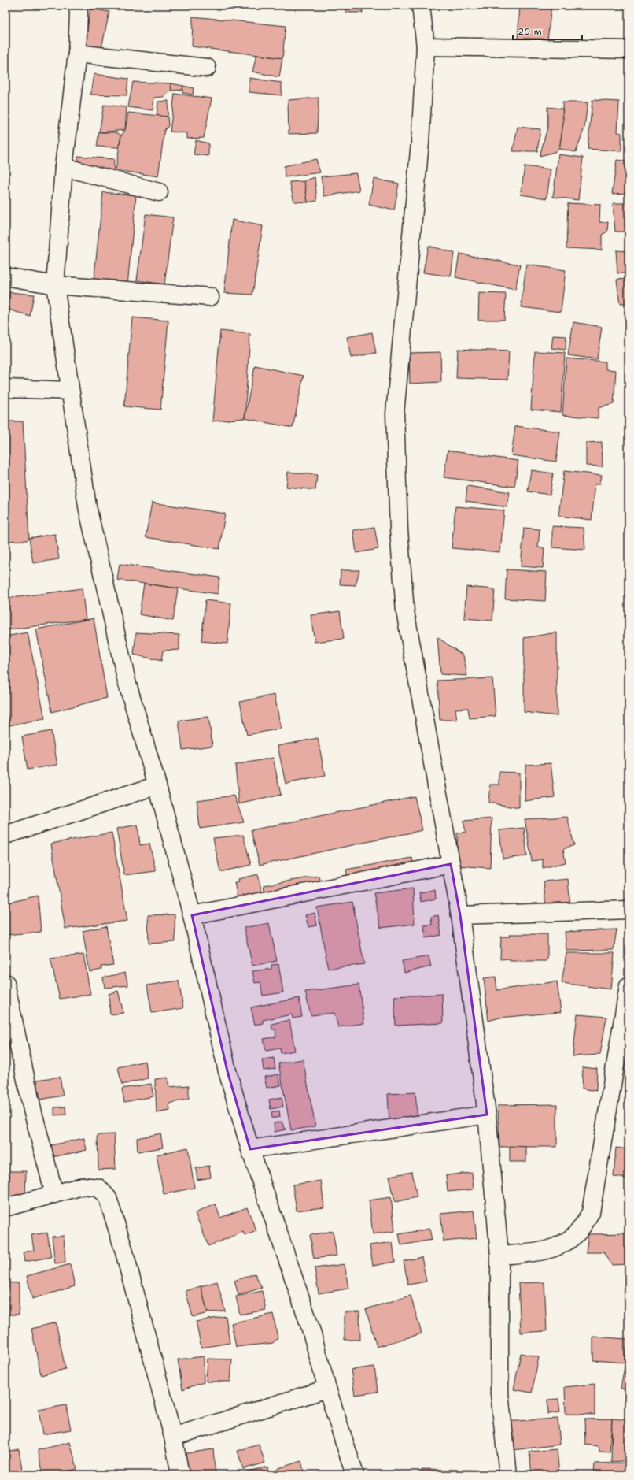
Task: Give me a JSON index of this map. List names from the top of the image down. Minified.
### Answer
{"scale_bar":"20 m"}
